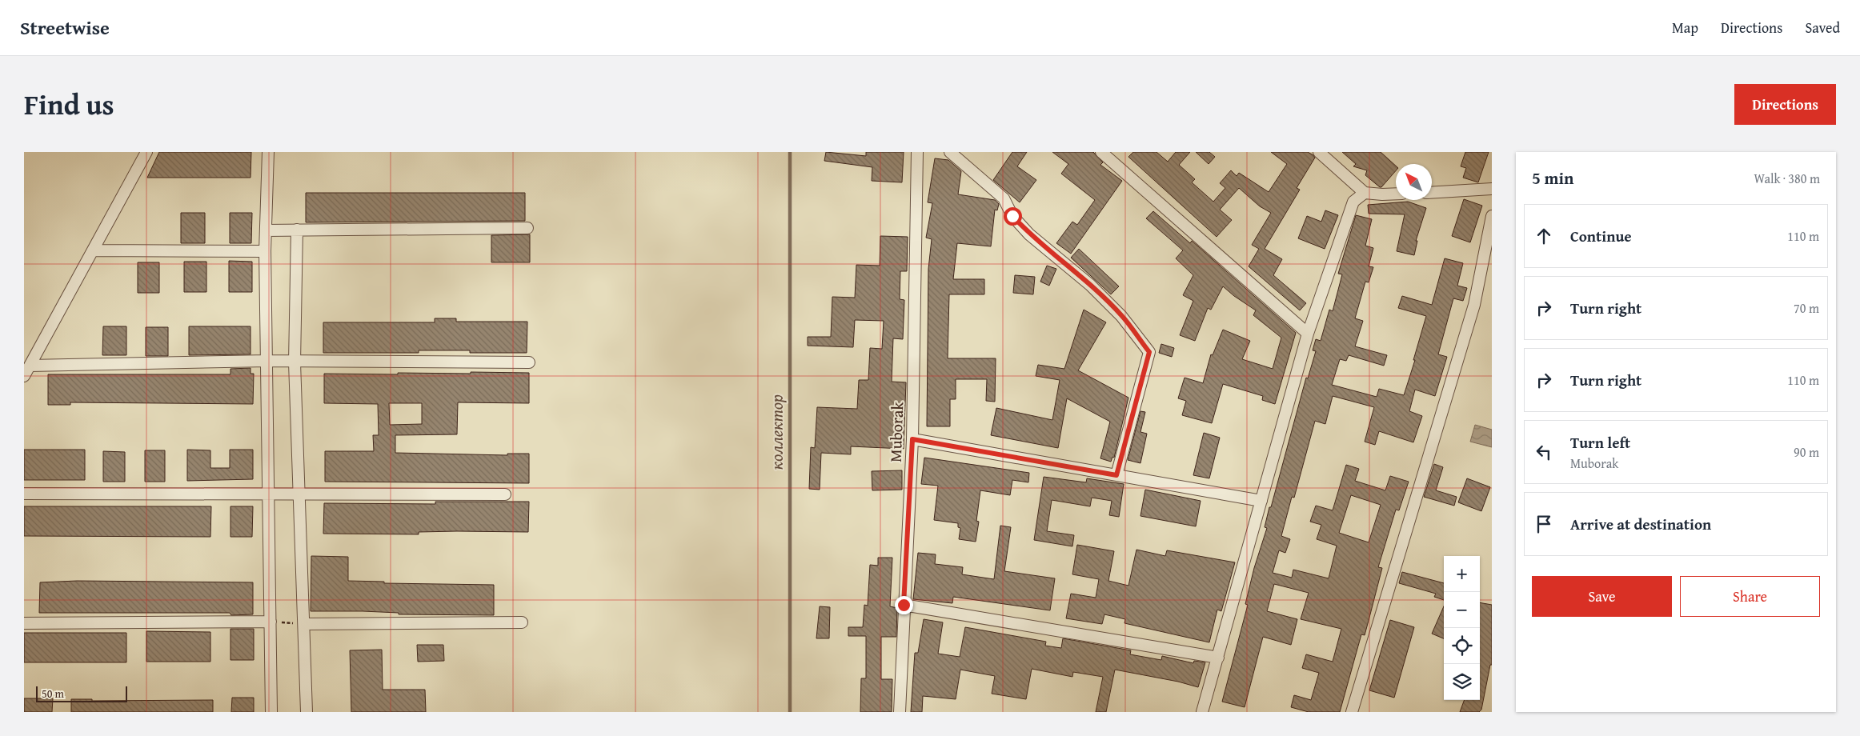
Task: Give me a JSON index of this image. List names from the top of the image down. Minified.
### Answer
{"streets":{"street":["Muborak"]},"water":["коллектор"],"scale_bar":"50 m","north":"top left","page":{"header":"Streetwise","nav":["Map","Directions","Saved"],"title":"Find us","buttons":["Directions",["Save","Share"]],"heading":["5 min","Walk · 380 m"],"list":[["Continue","110 m"],["Turn right","70 m"],["Turn right","110 m"],["Turn left","Muborak","90 m"],"Arrive at destination"],"map_buttons":["+","−"],"scale":"50 m"}}
